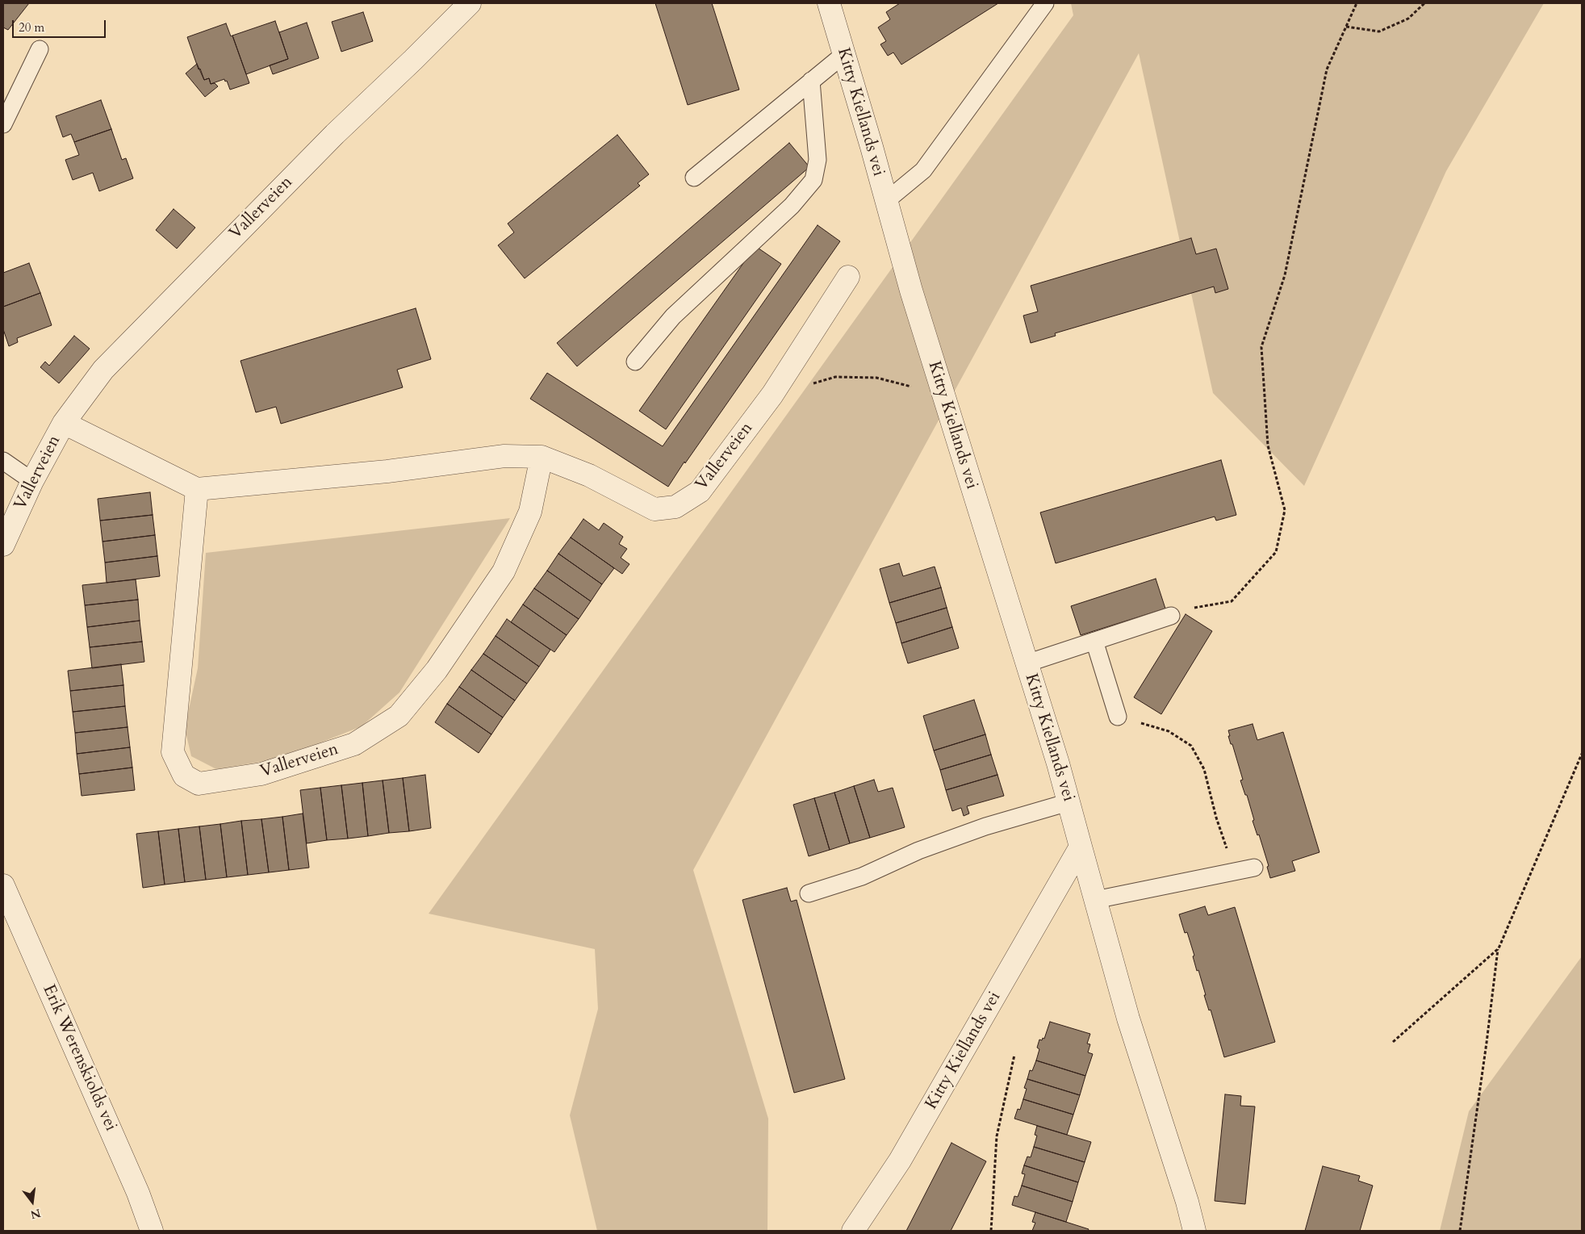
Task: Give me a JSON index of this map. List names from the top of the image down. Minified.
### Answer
{"streets":{"street":["Kitty Kiellands vei","Vallerveien","Erik Werenskiolds vei"]},"scale_bar":"20 m","north":"bottom"}
